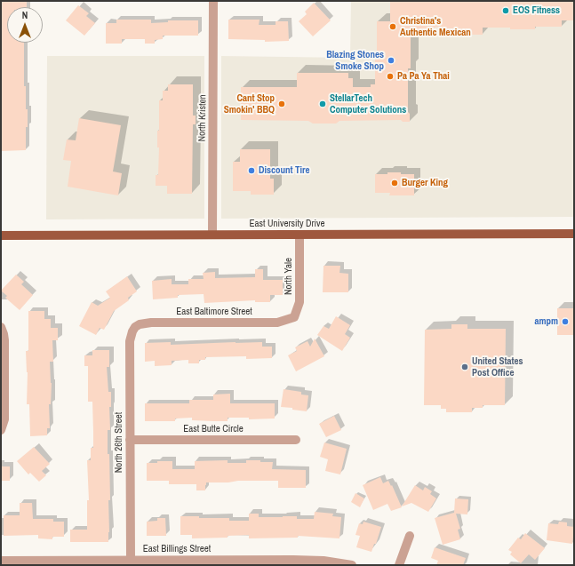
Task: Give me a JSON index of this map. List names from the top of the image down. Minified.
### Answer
{"streets":{"main road":["East University Drive"],"street":["North Kristen","North Yale","East Baltimore Street","East Butte Circle","North 26th Street","East Billings Street"]},"crossings":[["North Kristen","East University Drive"],["East University Drive","North Yale"],["North Yale","East Baltimore Street"],["East Baltimore Street","North 26th Street"],["East Butte Circle","North 26th Street"],["North 26th Street","East Billings Street"]],"places":["EOS Fitness","Christina's Authentic Mexican","Blazing Stones Smoke Shop","Pa Pa Ya Thai","Cant Stop Smokin' BBQ","StellarTech Computer Solutions","Discount Tire","Burger King","ampm","United States Post Office"],"north":"top"}
